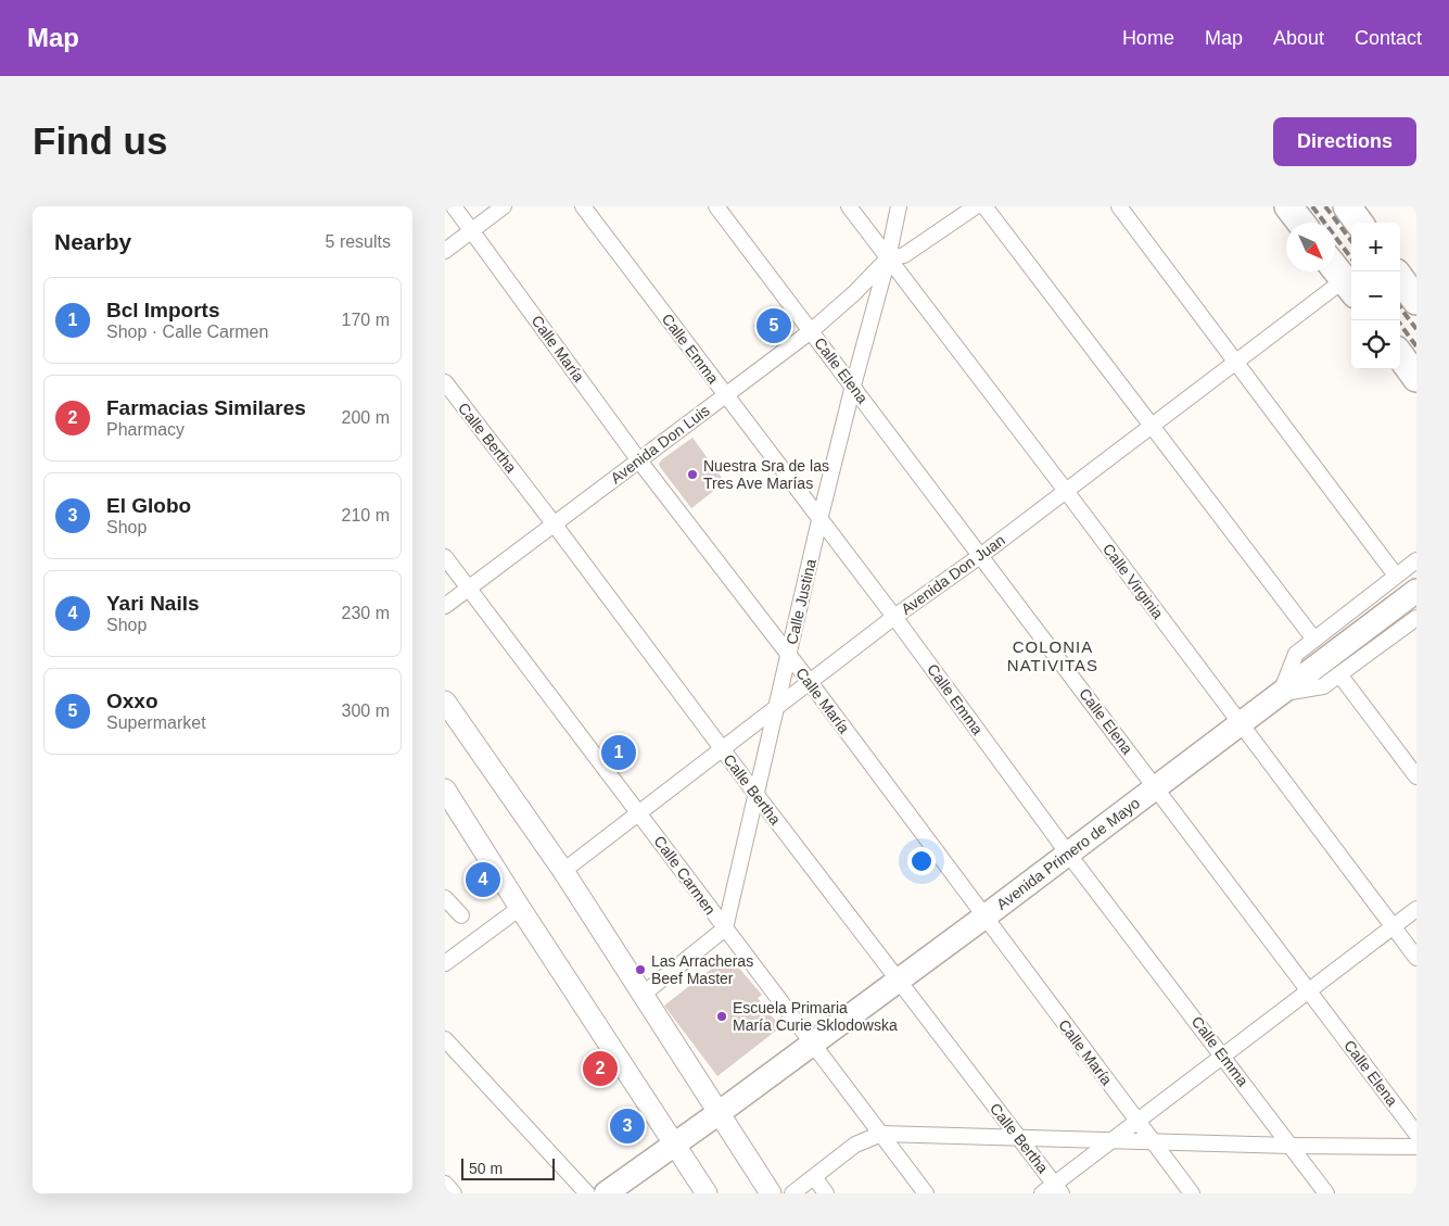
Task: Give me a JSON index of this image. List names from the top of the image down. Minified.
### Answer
{"streets":{"main road":["Avenida Primero de Mayo"],"street":["Calle María","Calle Emma","Calle Elena","Calle Bertha","Avenida Don Luis","Avenida Don Juan","Calle Virginia","Calle Justina","Calle Carmen"]},"crossings":[["Calle María","Avenida Don Luis"],["Calle María","Avenida Don Juan"],["Calle María","Calle Justina"],["Calle María","Avenida Primero de Mayo"],["Calle Emma","Avenida Don Luis"],["Calle Emma","Avenida Don Juan"],["Calle Emma","Calle Justina"],["Calle Emma","Avenida Primero de Mayo"],["Calle Elena","Avenida Don Luis"],["Calle Elena","Avenida Don Juan"],["Calle Elena","Calle Justina"],["Calle Elena","Avenida Primero de Mayo"],["Calle Bertha","Avenida Don Luis"],["Calle Bertha","Avenida Don Juan"],["Calle Bertha","Calle Justina"],["Calle Bertha","Avenida Primero de Mayo"],["Avenida Don Luis","Calle Virginia"],["Avenida Don Luis","Calle Justina"],["Avenida Don Luis","Calle Carmen"],["Avenida Don Juan","Calle Virginia"],["Avenida Don Juan","Calle Justina"],["Avenida Don Juan","Calle Carmen"],["Calle Virginia","Calle Justina"],["Calle Virginia","Avenida Primero de Mayo"],["Calle Justina","Calle Carmen"],["Avenida Primero de Mayo","Calle Carmen"]],"districts":["COLONIA NATIVITAS"],"places":["Nuestra Sra de las Tres Ave Marías","Las Arracheras Beef Master","Escuela Primaria María Curie Sklodowska"],"scale_bar":"50 m","north":"bottom right","page":{"header":"Map","nav":["Home","Map","About","Contact"],"buttons":"Directions","title":"Find us","heading":["Nearby","5 results"],"map_buttons":["+","−"],"list":[{"mark":"1","name":"Bcl Imports","note":"Shop · Calle Carmen","value":"170 m"},{"mark":"2","name":"Farmacias Similares","note":"Pharmacy","value":"200 m"},{"mark":"3","name":"El Globo","note":"Shop","value":"210 m"},{"mark":"4","name":"Yari Nails","note":"Shop","value":"230 m"},{"mark":"5","name":"Oxxo","note":"Supermarket","value":"300 m"}],"pins":["5","1","4","2","3"],"scale":"50 m"}}
